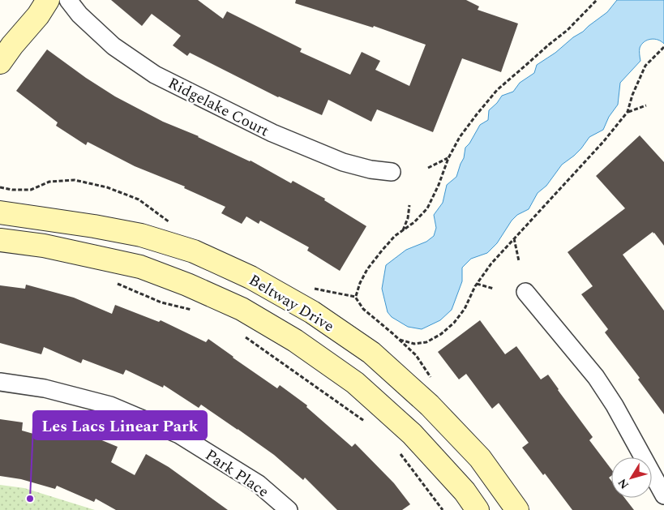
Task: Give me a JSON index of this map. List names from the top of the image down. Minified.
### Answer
{"streets":{"street":["Ridgelake Court","Beltway Drive","Park Place"]},"places":["Les Lacs Linear Park"],"north":"bottom left"}
